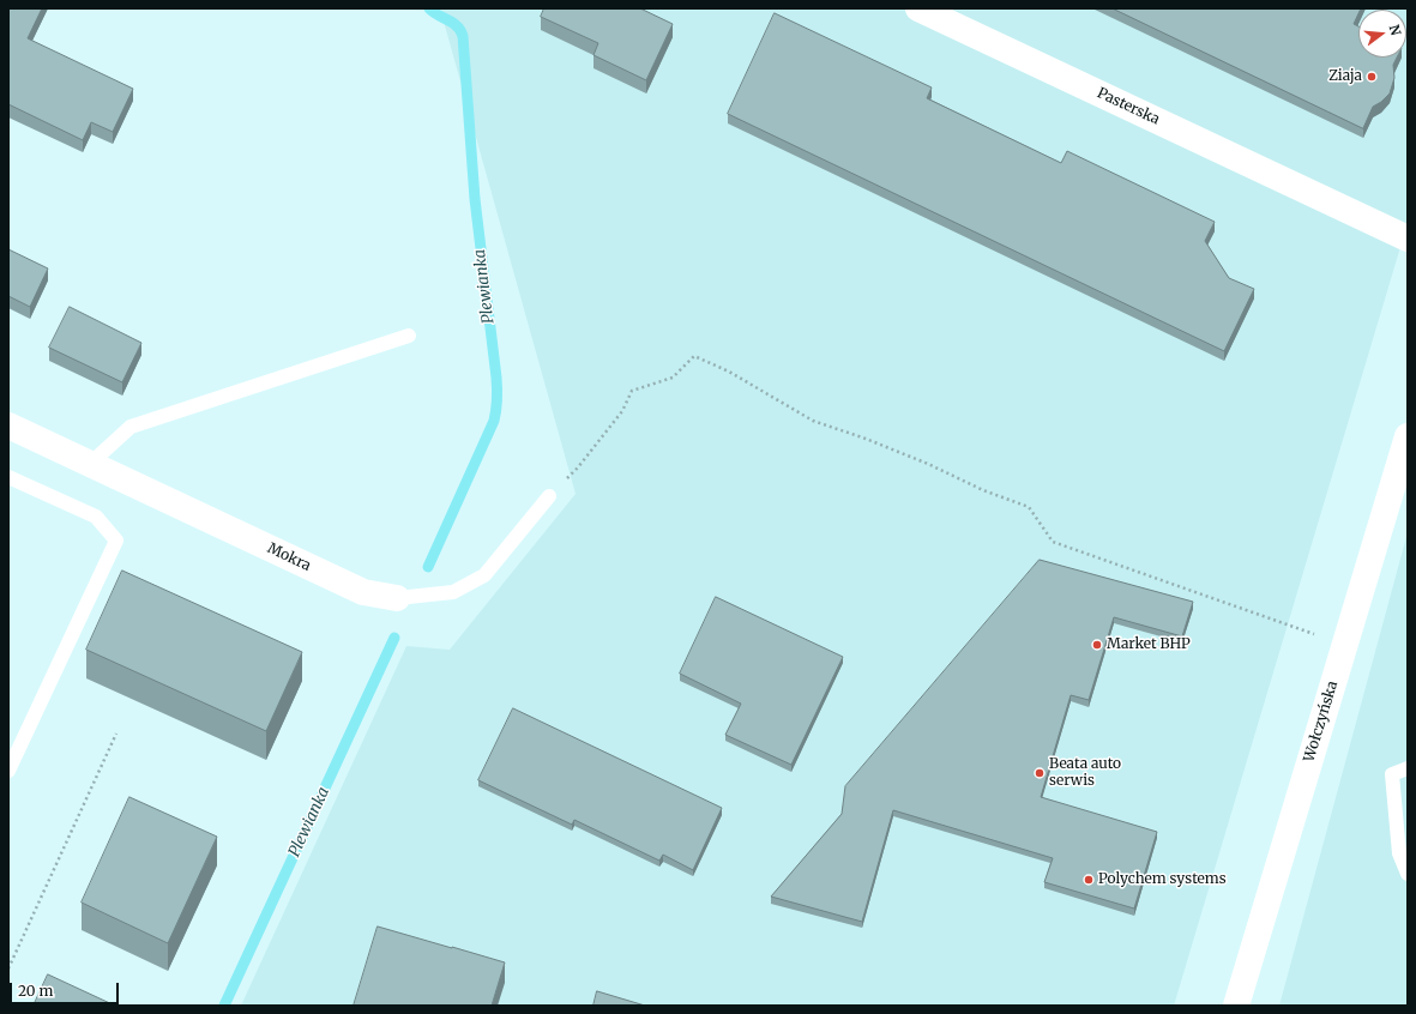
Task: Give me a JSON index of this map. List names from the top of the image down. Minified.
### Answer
{"streets":{"street":["Pasterska","Mokra","Wołczyńska"]},"water":["Plewianka"],"places":["Ziaja","Market BHP","Beata auto serwis","Polychem systems"],"scale_bar":"20 m","north":"right"}
